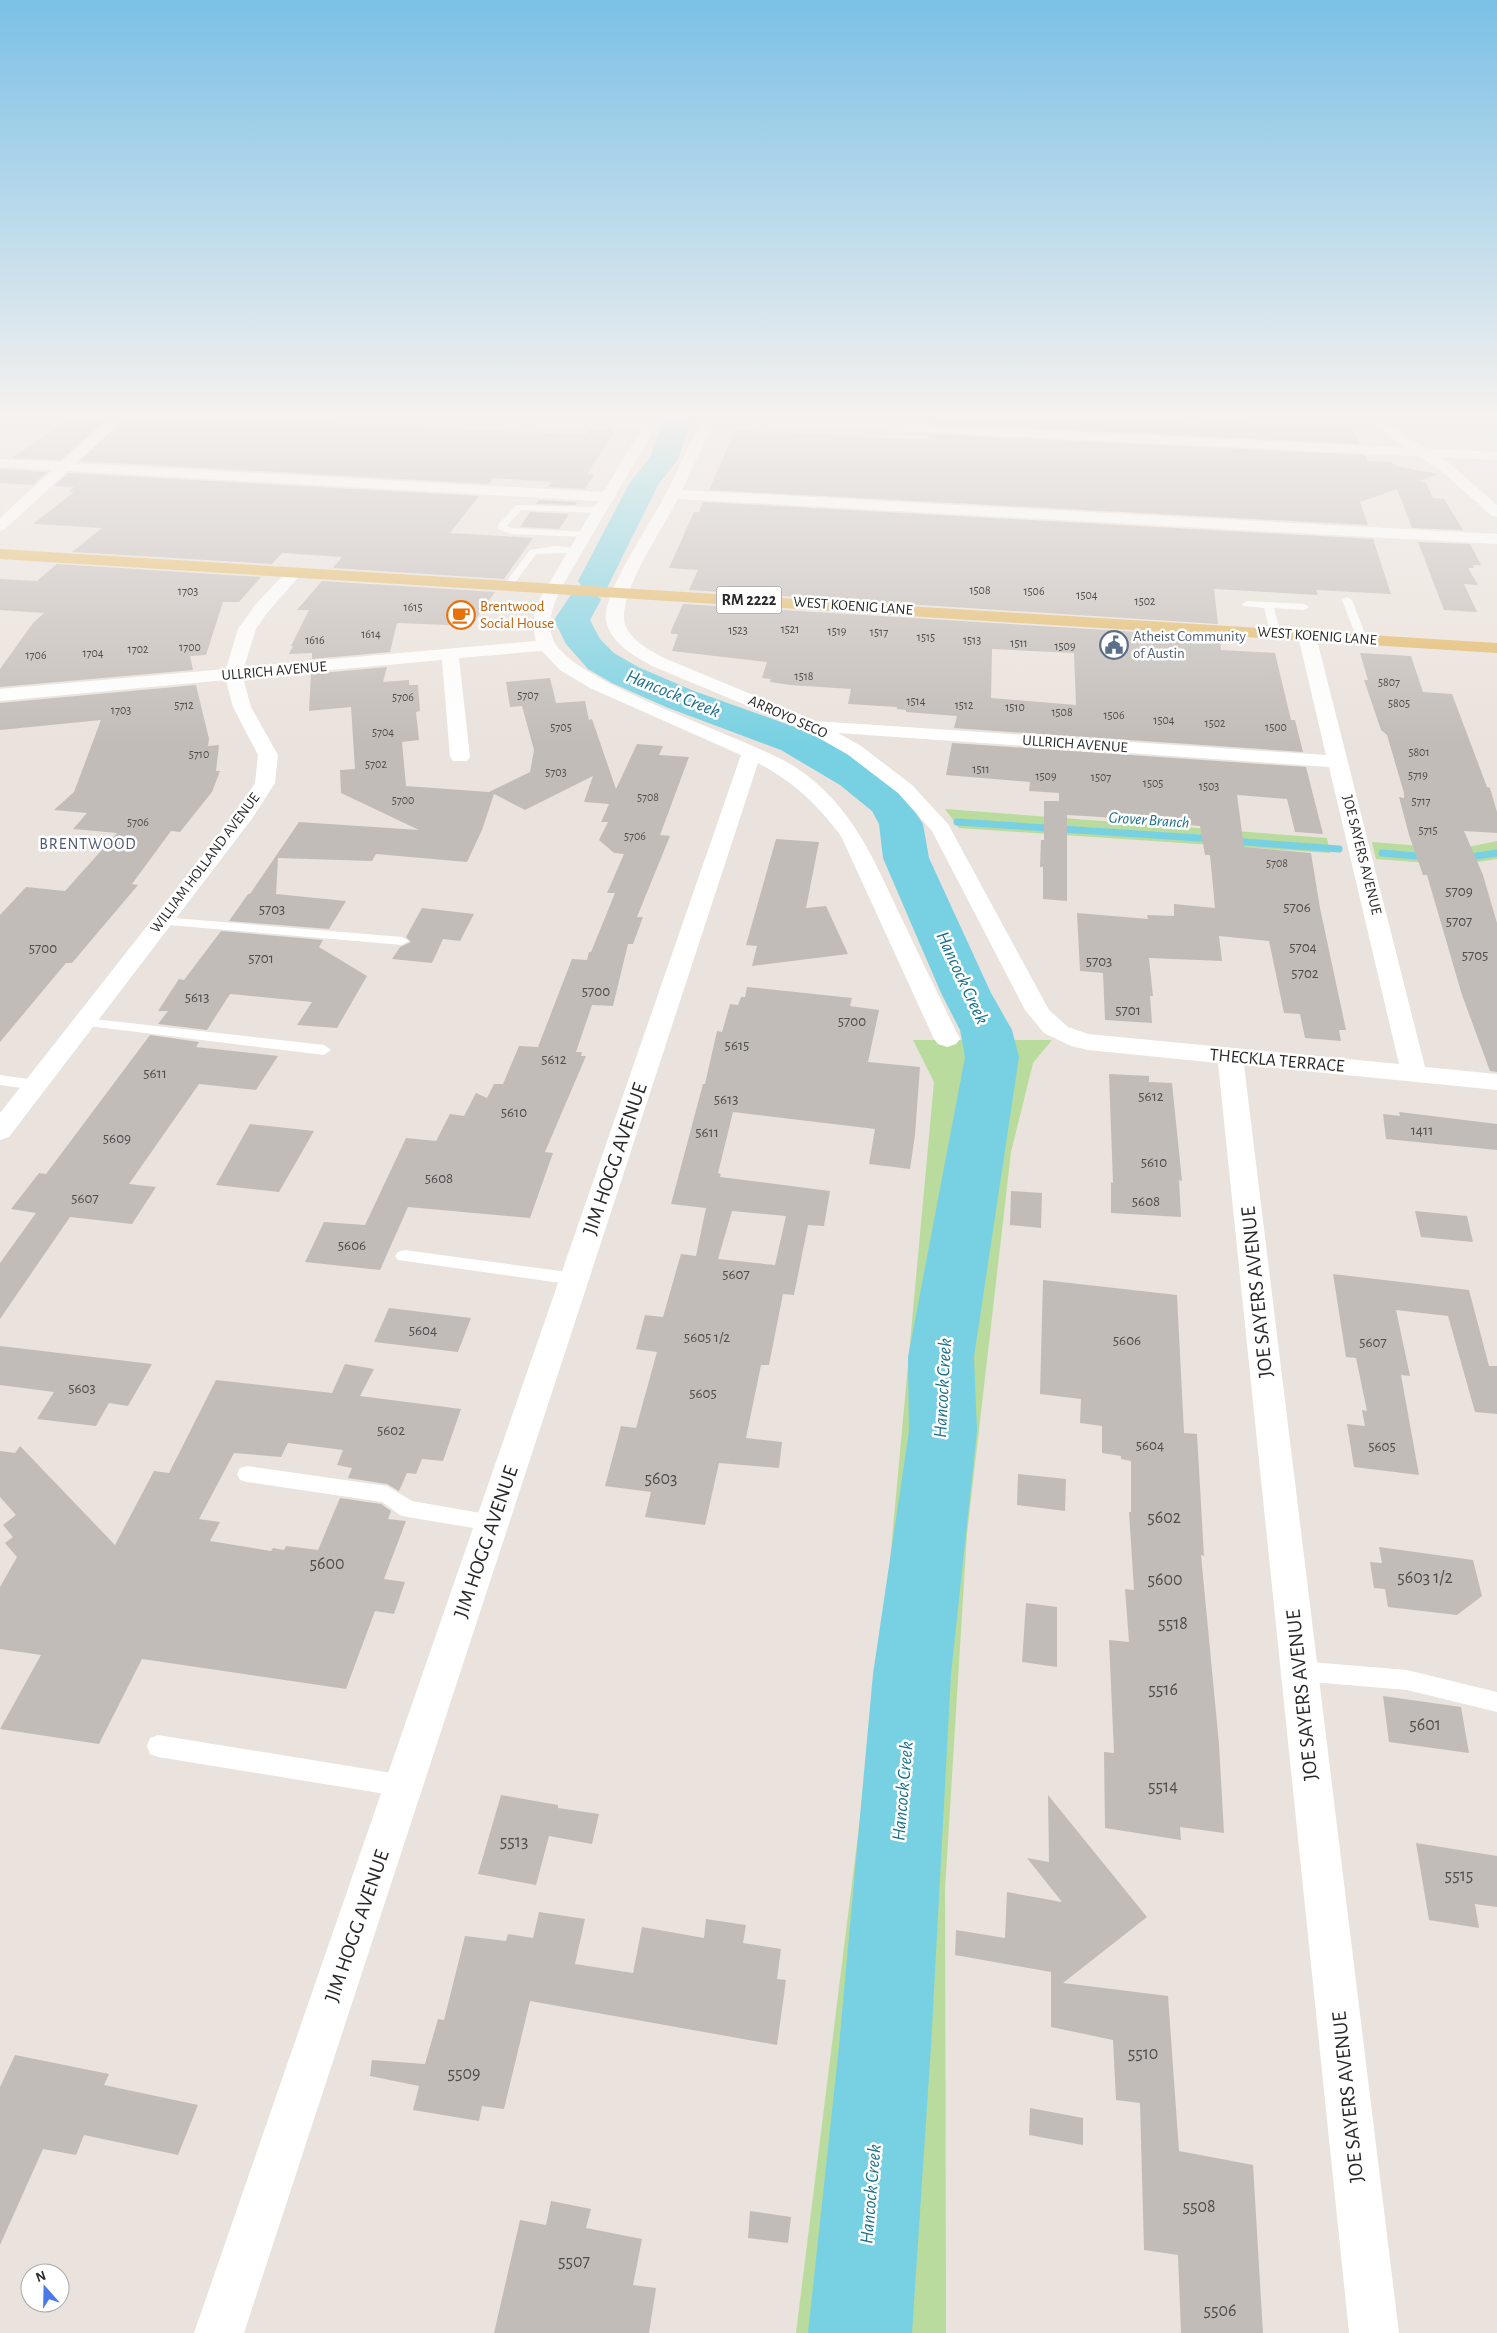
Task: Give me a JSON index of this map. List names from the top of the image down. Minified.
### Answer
{"streets":{"main road":["RM 2222","WEST KOENIG LANE"],"street":["ULLRICH AVENUE","ARROYO SECO","JOE SAYERS AVENUE","WILLIAM HOLLAND AVENUE","THECKLA TERRACE","JIM HOGG AVENUE"]},"crossings":[["WEST KOENIG LANE","ARROYO SECO"],["WEST KOENIG LANE","JOE SAYERS AVENUE"],["ULLRICH AVENUE","ARROYO SECO"],["ULLRICH AVENUE","JOE SAYERS AVENUE"],["ULLRICH AVENUE","WILLIAM HOLLAND AVENUE"],["ARROYO SECO","THECKLA TERRACE"],["JOE SAYERS AVENUE","THECKLA TERRACE"]],"districts":["BRENTWOOD"],"water":["Hancock Creek","Grover Branch"],"places":{"cafe":["Brentwood Social House"],"public building":["Atheist Community of Austin"]},"house_numbers":["1508","1703","1506","1504","1502","1615","1521","1523","1519","1517","1614","1515","1616","1513","1511","1509","1700","1702","1704","1706","1518","5807","5707","5706","1514","5805","5712","1512","1510","1703","1508","1506","1504","1502","5705","1500","5704","5801","5710","5702","1511","5703","5719","1509","1507","1505","1503","5708","5700","5717","5706","5715","5706","5708","5709","5706","5703","5707","5704","5700","5705","5701","5703","5702","5700","5613","5701","5700","5615","5612","5611","5612","5613","5610","1411","5611","5609","5610","5608","5607","5608","5606","5607","5604","5605 1/2","5606","5607","5603","5605","5602","5604","5605","5603","5602","5600","5603 1/2","5600","5518","5516","5601","5514","5513","5515","5510","5509","5508","5507","5506"],"north":"top"}
